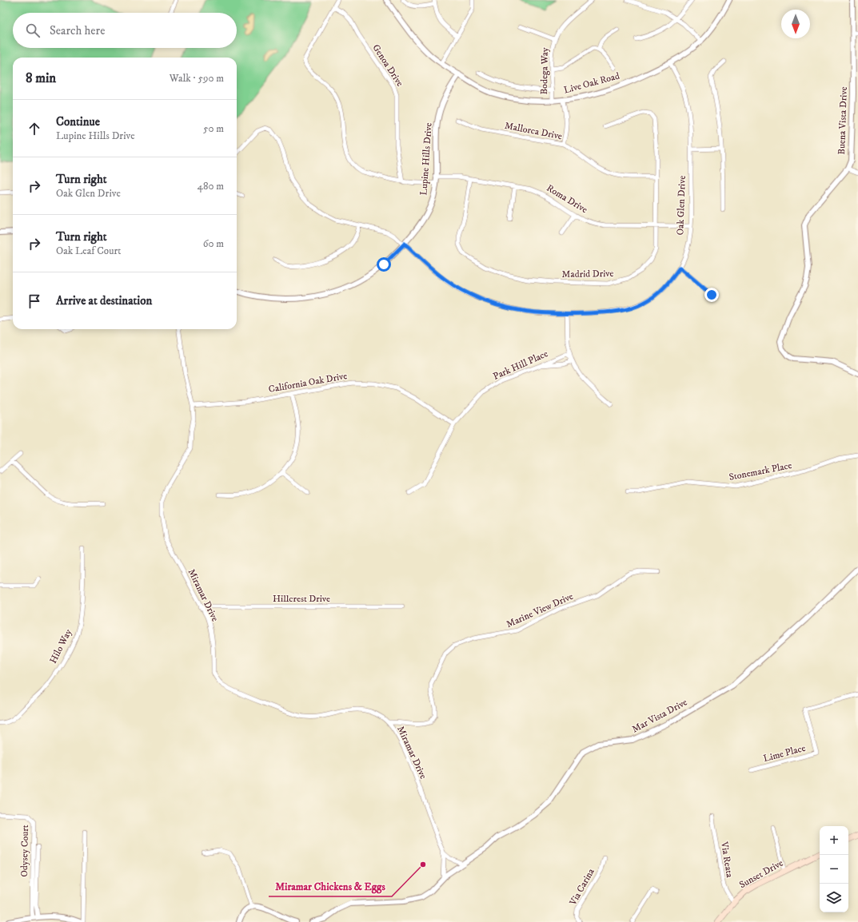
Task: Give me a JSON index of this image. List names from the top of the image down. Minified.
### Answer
{"streets":{"main road":["Sunset Drive"],"street":["Genoa Drive","Bodega Way","Live Oak Road","Buena Vista Drive","Mallorca Drive","Lupine Hills Drive","Roma Drive","Oak Glen Drive","Madrid Drive","Park Hill Place","California Oak Drive","Stonemark Place","Miramar Drive","Hillcrest Drive","Marine View Drive","Hilo Way","Mar Vista Drive","Lime Place","Odysey Court","Via Reata","Via Carina"]},"crossings":[["Bodega Way","Live Oak Road"],["Live Oak Road","Lupine Hills Drive"],["Live Oak Road","Oak Glen Drive"],["Mallorca Drive","Madrid Drive"],["Lupine Hills Drive","Roma Drive"],["Lupine Hills Drive","Oak Glen Drive"],["Roma Drive","Oak Glen Drive"],["Roma Drive","Madrid Drive"],["Park Hill Place","California Oak Drive"],["California Oak Drive","Miramar Drive"],["Miramar Drive","Hillcrest Drive"],["Miramar Drive","Marine View Drive"],["Miramar Drive","Mar Vista Drive"],["Via Reata","Sunset Drive"]],"places":["Miramar Chickens & Eggs"],"north":"bottom","page":{"search":"Search here","heading":["8 min","Walk · 590 m"],"list":[["Continue","Lupine Hills Drive","50 m"],["Turn right","Oak Glen Drive","480 m"],["Turn right","Oak Leaf Court","60 m"],"Arrive at destination"],"map_buttons":["+","−"]}}
